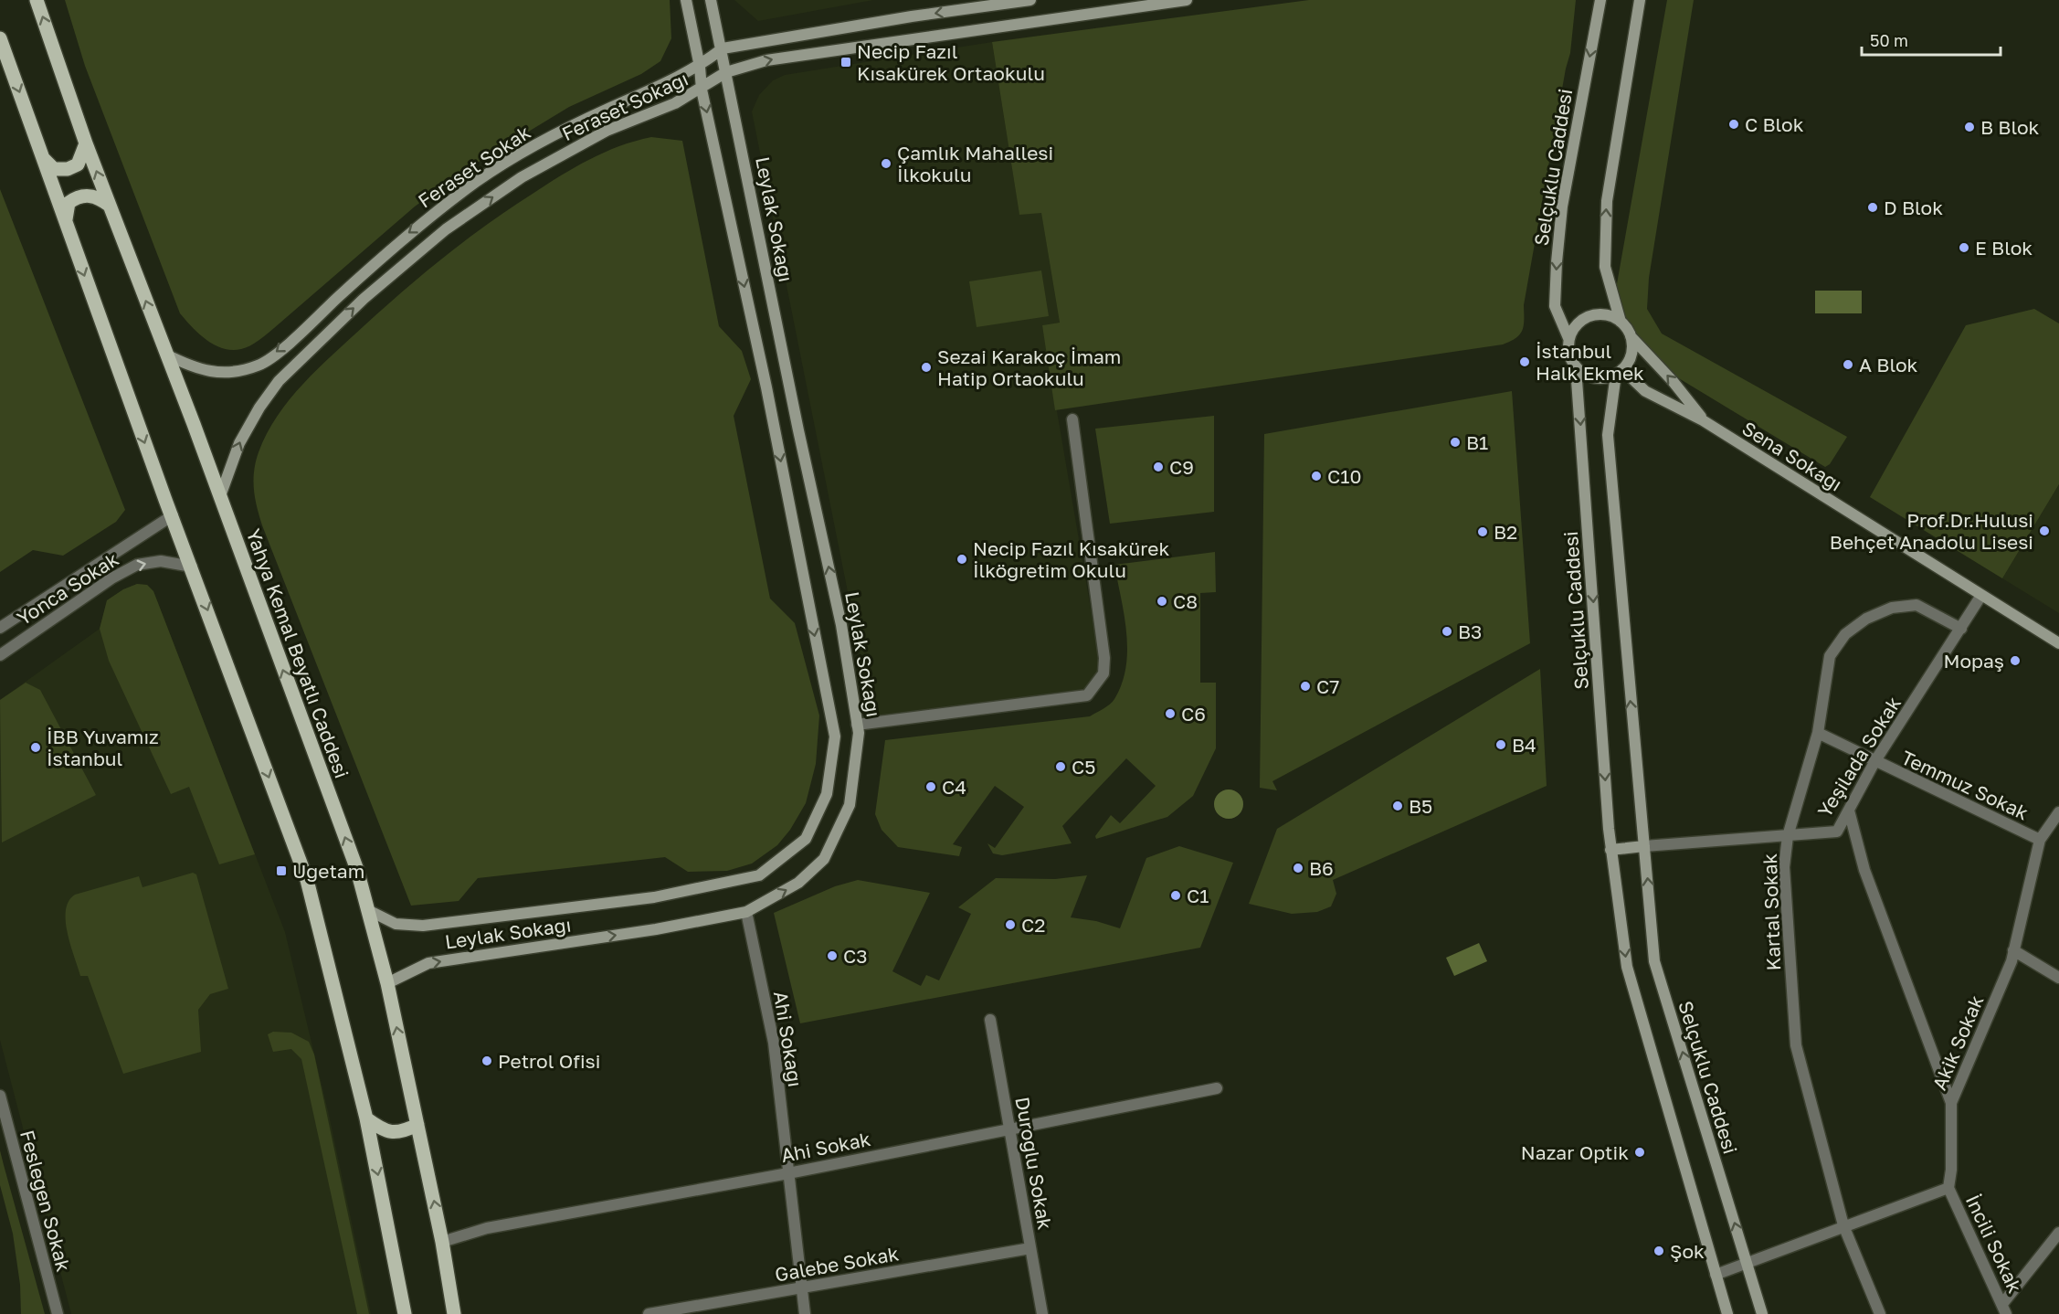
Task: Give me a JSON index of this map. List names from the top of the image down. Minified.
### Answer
{"streets":{"main road":["Yahya Kemal Beyatlı Caddesi"],"street":["Feraset Sokağı","Feraset Sokak","Selçuklu Caddesi","Leylak Sokağı","Sena Sokağı","Yonca Sokak","Yeşilada Sokak","Temmuz Sokak","Kartal Sokak","Ahi Sokağı","Akik Sokak","Ahi Sokak","Duroğlu Sokak","Fesleğen Sokak","İncili Sokak","Galebe Sokak"]},"crossings":[["Feraset Sokağı","Leylak Sokağı"],["Feraset Sokağı","Yahya Kemal Beyatlı Caddesi"],["Feraset Sokak","Leylak Sokağı"],["Feraset Sokak","Yahya Kemal Beyatlı Caddesi"],["Selçuklu Caddesi","Yeşilada Sokak"],["Leylak Sokağı","Yahya Kemal Beyatlı Caddesi"],["Leylak Sokağı","Ahi Sokağı"],["Sena Sokağı","Yeşilada Sokak"],["Yahya Kemal Beyatlı Caddesi","Ahi Sokak"],["Yeşilada Sokak","Temmuz Sokak"],["Yeşilada Sokak","Kartal Sokak"],["Temmuz Sokak","Kartal Sokak"],["Temmuz Sokak","Akik Sokak"],["Ahi Sokağı","Ahi Sokak"],["Ahi Sokağı","Galebe Sokak"],["Akik Sokak","İncili Sokak"],["Ahi Sokak","Duroğlu Sokak"],["Duroğlu Sokak","Galebe Sokak"]],"one_way":["Feraset Sokağı","Feraset Sokak"],"places":{"transit":["Necip Fazıl Kısakürek Ortaokulu","Ugetam"],"other":["C Blok","B Blok","Çamlık Mahallesi İlkokulu","D Blok","E Blok","İstanbul Halk Ekmek","A Blok","Sezai Karakoç İmam Hatip Ortaokulu","B1","C9","C10","Prof.Dr.Hulusi Behçet Anadolu Lisesi","B2","Necip Fazıl Kısakürek İlköğretim Okulu","C8","B3","Mopaş","C7","C6","B4","İBB Yuvamız İstanbul","C5","C4","B5","B6","C1","C2","C3","Petrol Ofisi","Nazar Optik","Şok"]},"scale_bar":"50 m"}
